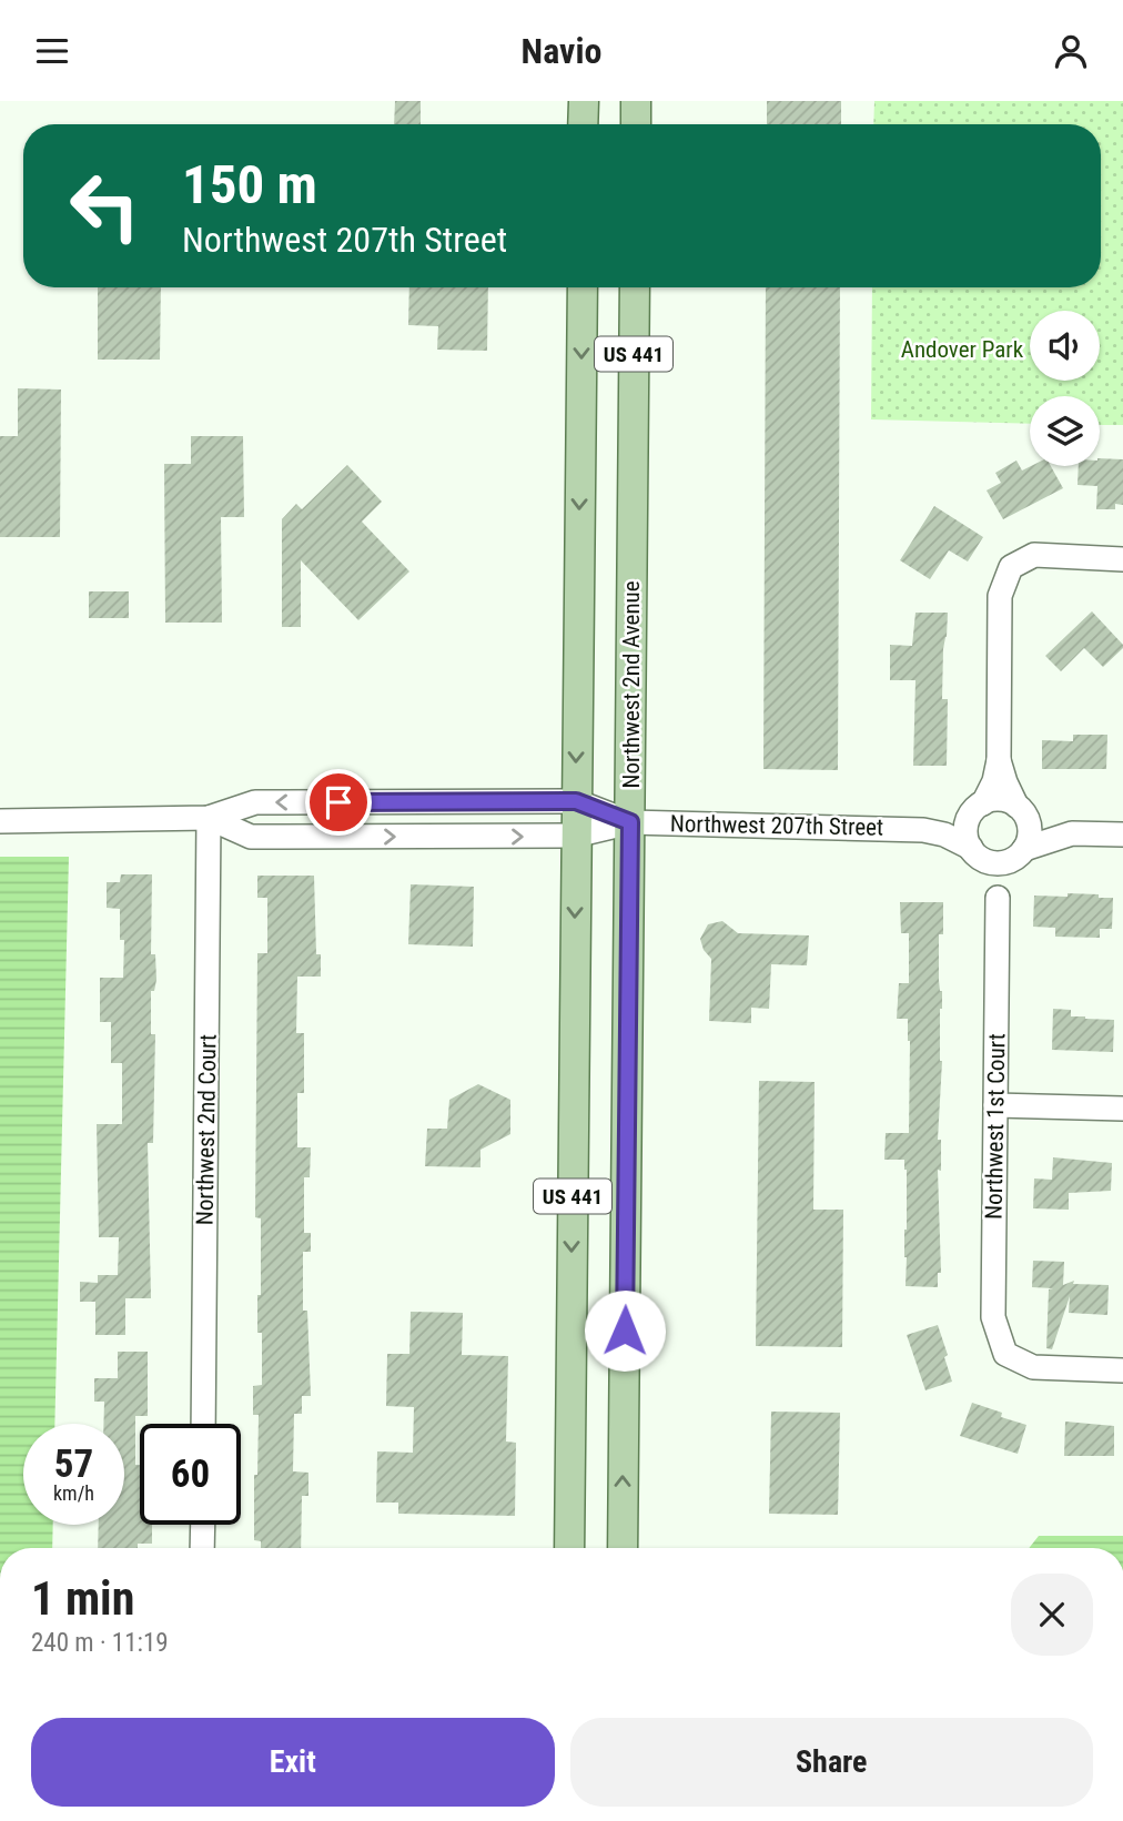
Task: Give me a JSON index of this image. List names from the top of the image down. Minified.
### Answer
{"streets":{"main road":["US 441","Northwest 2nd Avenue"],"street":["Northwest 207th Street","Northwest 1st Court","Northwest 2nd Court"]},"crossings":[["US 441","Northwest 207th Street"],["Northwest 2nd Avenue","Northwest 207th Street"],["Northwest 207th Street","Northwest 1st Court"],["Northwest 207th Street","Northwest 2nd Court"]],"parks":["Andover Park"],"page":{"header":"Navio","turn":["150 m","Northwest 207th Street"],"speed":"57 km/h","limit":"60","heading":["1 min","240 m · 11:19"],"buttons":["Exit","Share"]}}
